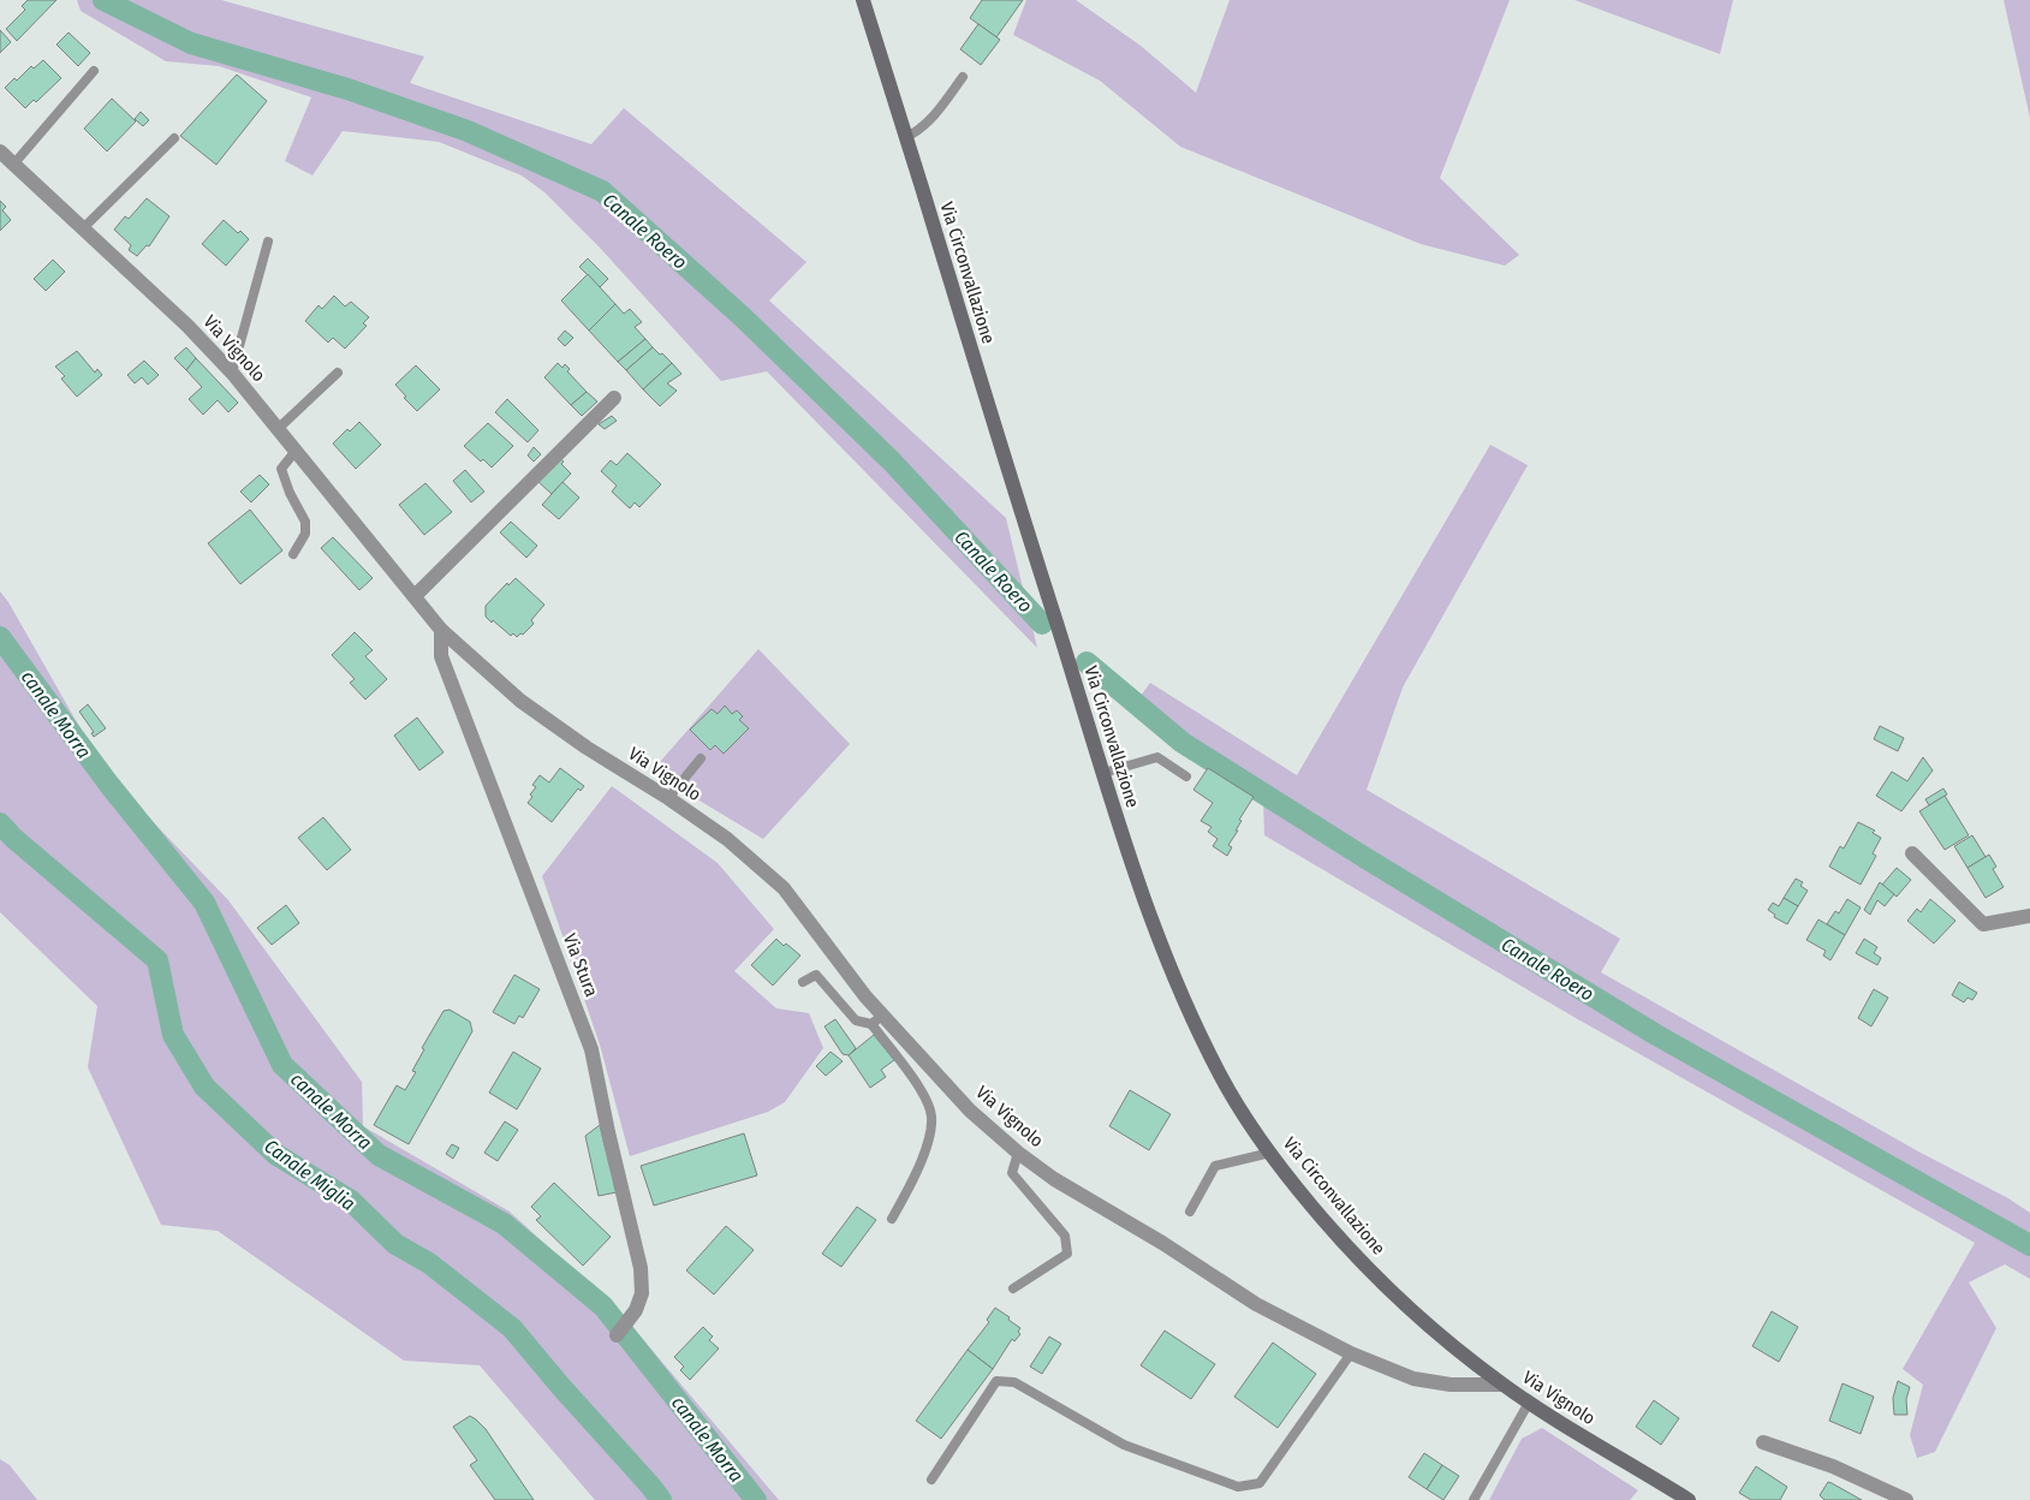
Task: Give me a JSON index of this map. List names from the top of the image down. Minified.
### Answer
{"streets":{"main road":["Via Circonvallazione","Via Vignolo"],"street":["Via Stura"]},"crossings":[["Via Circonvallazione","Via Vignolo"],["Via Vignolo","Via Stura"]],"water":["Canale Roero","canale Morra","Canale Miglia"]}
